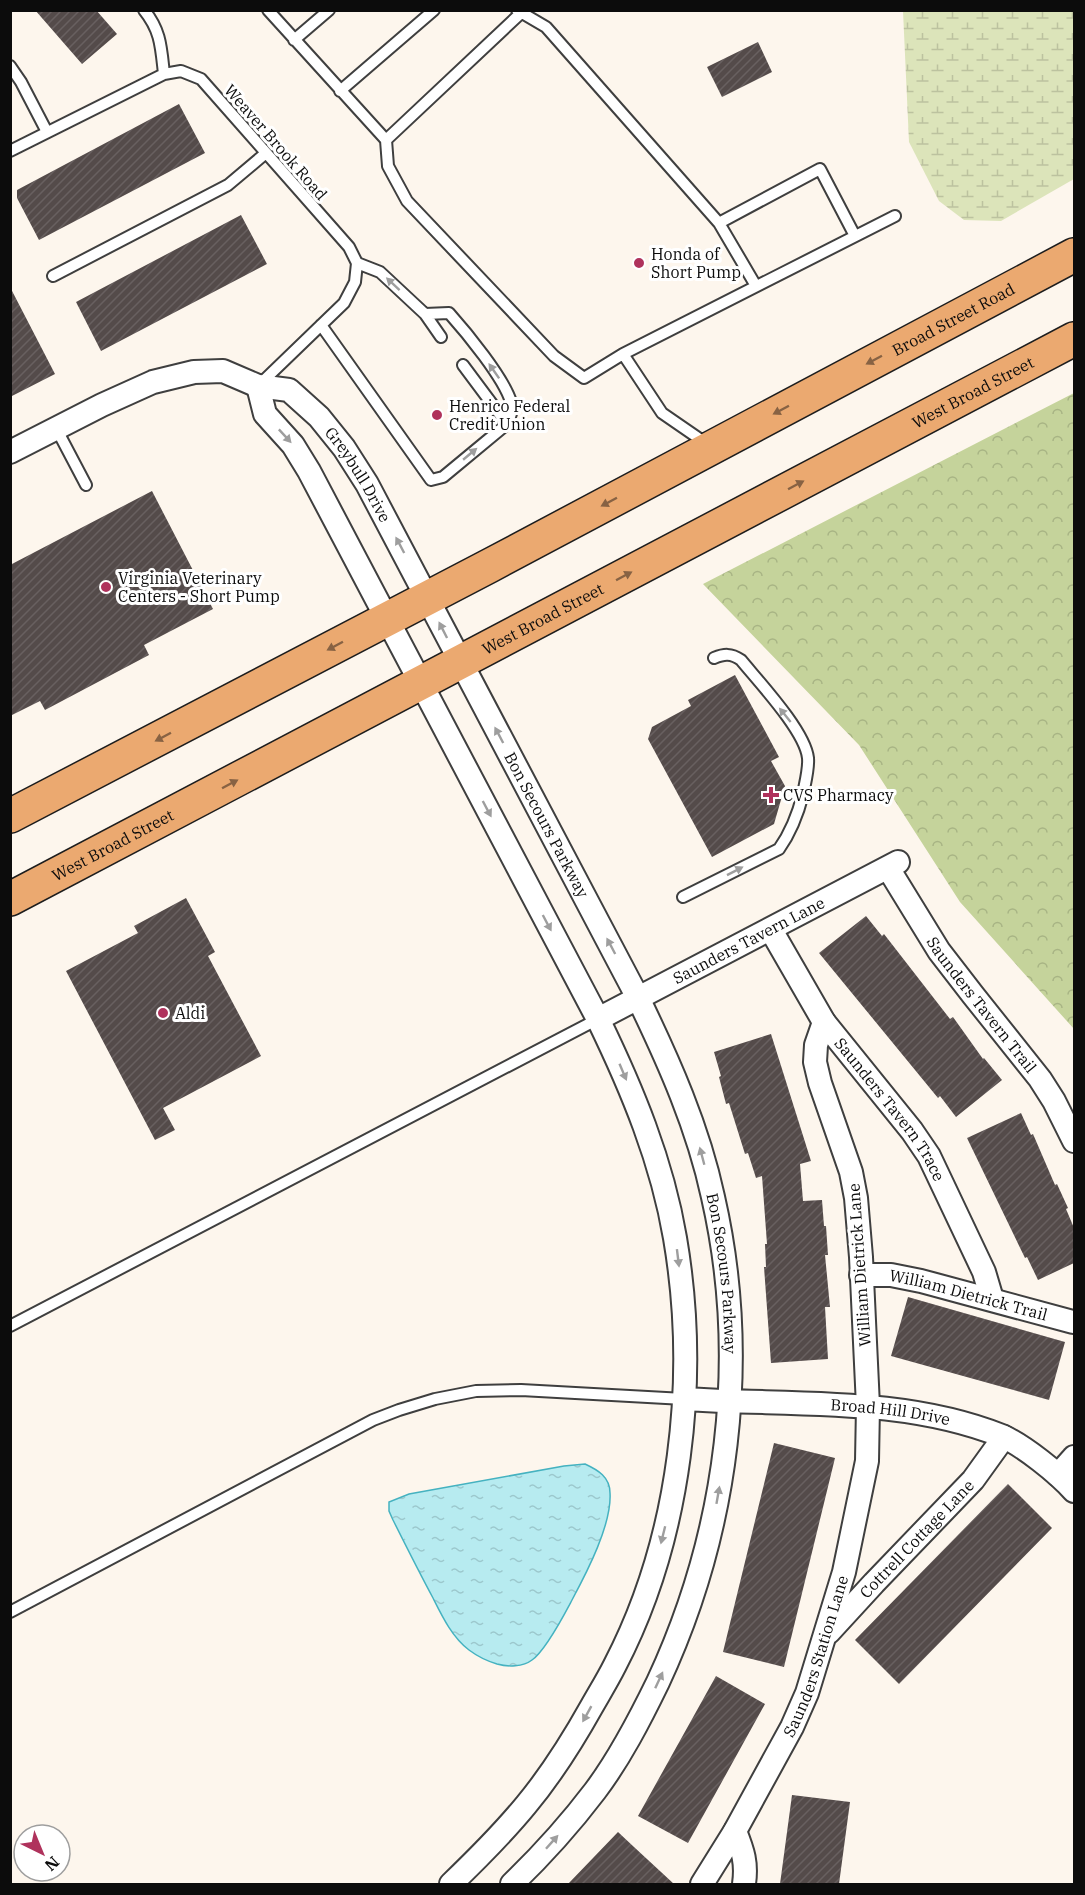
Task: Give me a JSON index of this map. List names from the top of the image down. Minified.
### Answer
{"streets":{"main road":["Broad Street Road","West Broad Street"],"street":["Greybull Drive","Bon Secours Parkway","Saunders Tavern Lane","Saunders Tavern Trail","Saunders Tavern Trace","William Dietrick Lane","William Dietrick Trail","Broad Hill Drive","Cottrell Cottage Lane","Saunders Station Lane"],"lane":["Weaver Brook Road"]},"crossings":[["West Broad Street","Greybull Drive"],["West Broad Street","Bon Secours Parkway"],["Greybull Drive","Bon Secours Parkway"],["Bon Secours Parkway","Saunders Tavern Lane"],["Bon Secours Parkway","Broad Hill Drive"],["Saunders Tavern Lane","Saunders Tavern Trail"],["Saunders Tavern Lane","Saunders Tavern Trace"],["Saunders Tavern Trace","William Dietrick Lane"],["Saunders Tavern Trace","William Dietrick Trail"],["William Dietrick Lane","William Dietrick Trail"],["William Dietrick Lane","Broad Hill Drive"],["William Dietrick Lane","Saunders Station Lane"],["Broad Hill Drive","Cottrell Cottage Lane"],["Broad Hill Drive","Saunders Station Lane"],["Cottrell Cottage Lane","Saunders Station Lane"]],"one_way":["Broad Street Road"],"places":{"other":["Honda of Short Pump","Henrico Federal Credit Union","Virginia Veterinary Centers - Short Pump","Aldi"],"health":["CVS Pharmacy"]},"north":"bottom right"}
